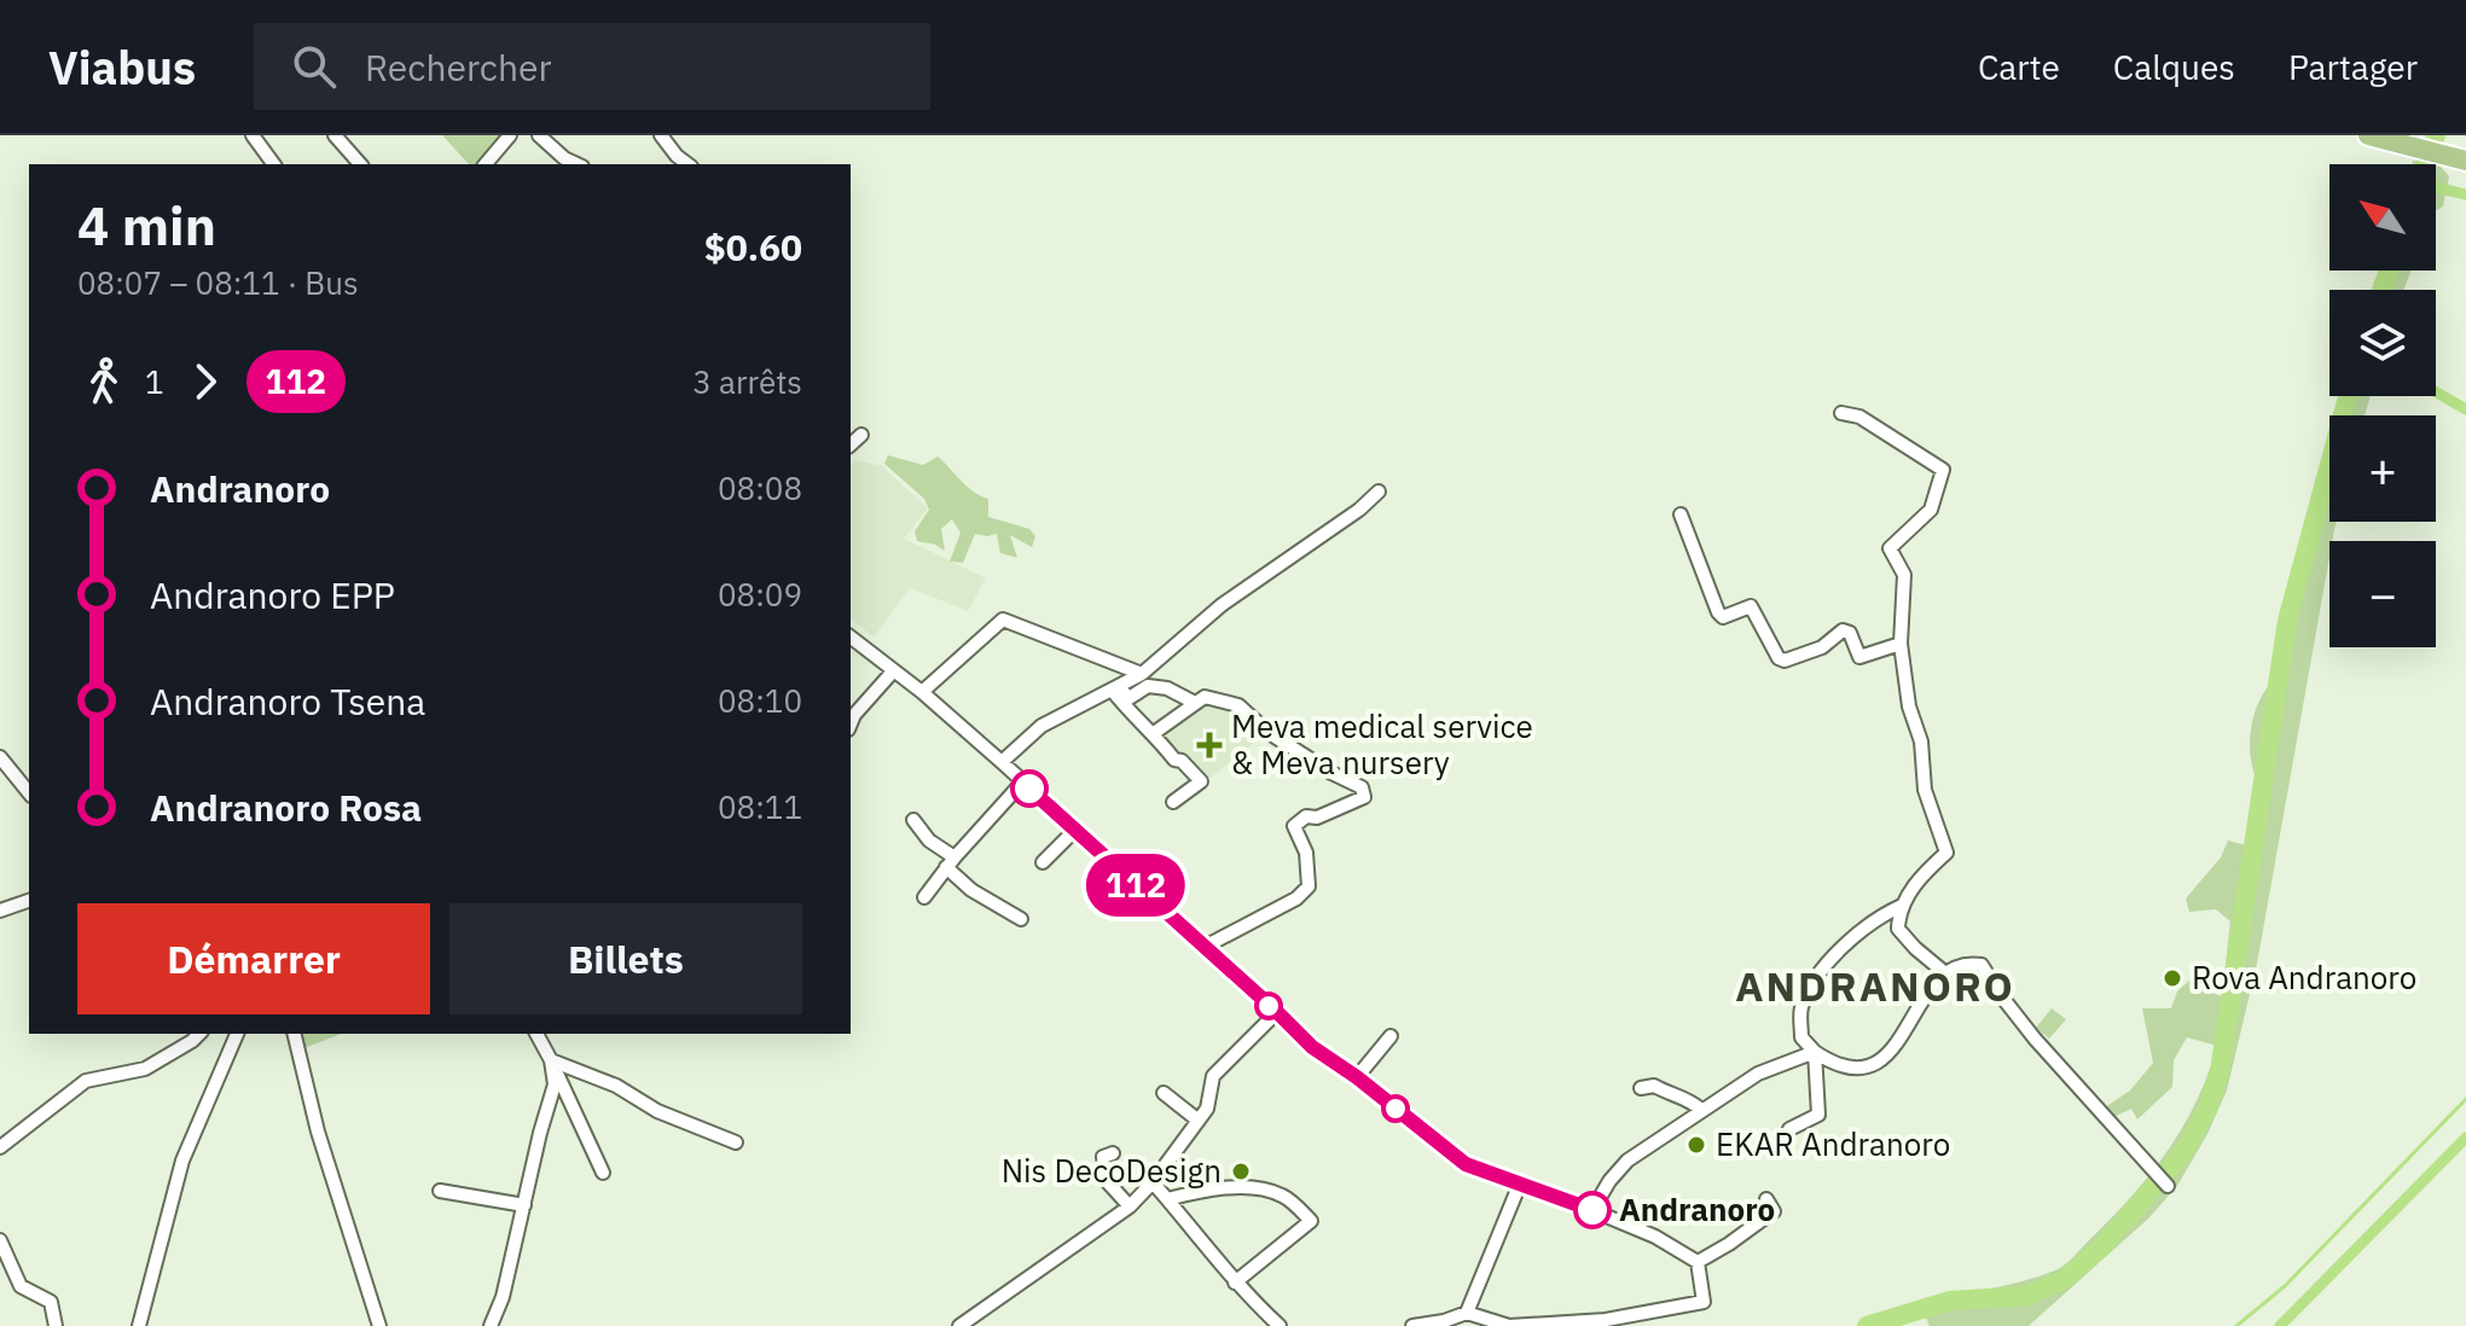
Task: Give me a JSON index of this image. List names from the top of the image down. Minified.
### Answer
{"districts":["ANDRANORO"],"places":{"health":["Meva medical service & Meva nursery"],"other":["Rova Andranoro","EKAR Andranoro","Nis DecoDesign","Andranoro"]},"lines":["bus line 112"],"north":"top left","page":{"header":"Viabus","search":"Rechercher","nav":["Carte","Calques","Partager"],"on_map":"112","map_buttons":["+","−"],"heading":["4 min","08:07 – 08:11 · Bus","$0.60"],"legs":["1","112","3 arrêts"],"list":[{"name":"Andranoro","value":"08:08"},{"name":"Andranoro EPP","value":"08:09"},{"name":"Andranoro Tsena","value":"08:10"},{"name":"Andranoro Rosa","value":"08:11"}],"buttons":["Démarrer","Billets"]}}
